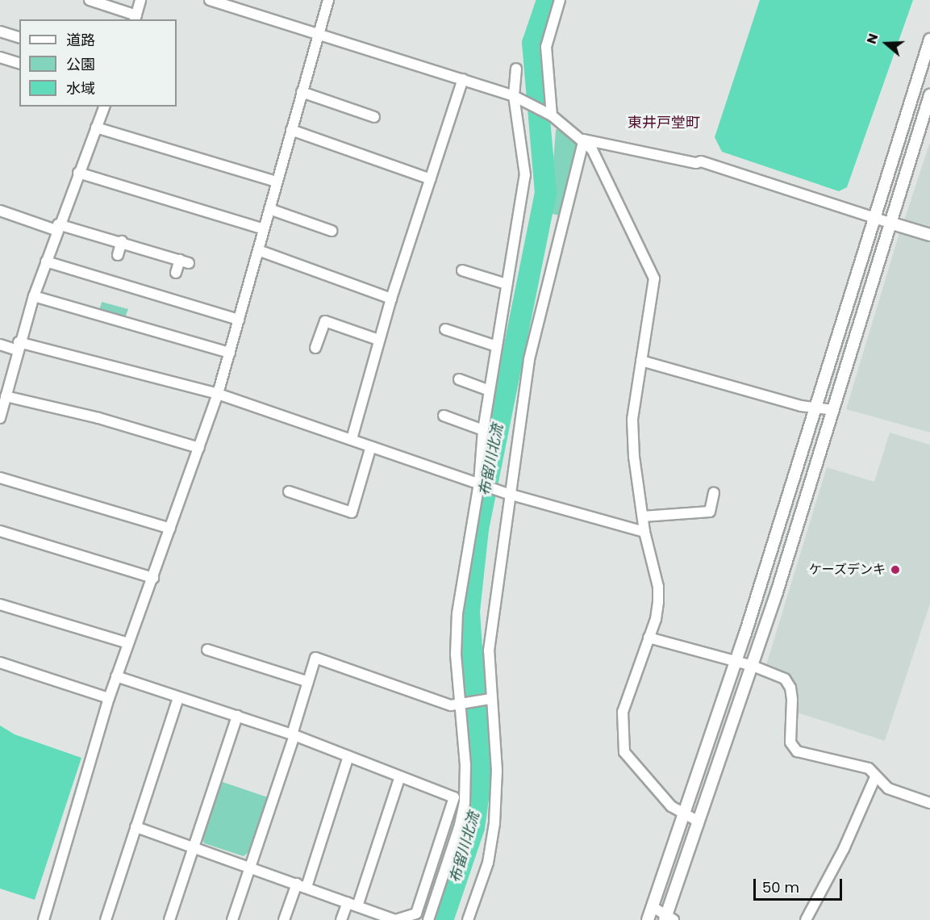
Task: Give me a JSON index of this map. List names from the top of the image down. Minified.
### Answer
{"districts":["東井戸堂町"],"water":["布留川北流"],"places":["ケーズデンキ"],"legend":["道路","公園","水域"],"scale_bar":"50 m","north":"left"}
